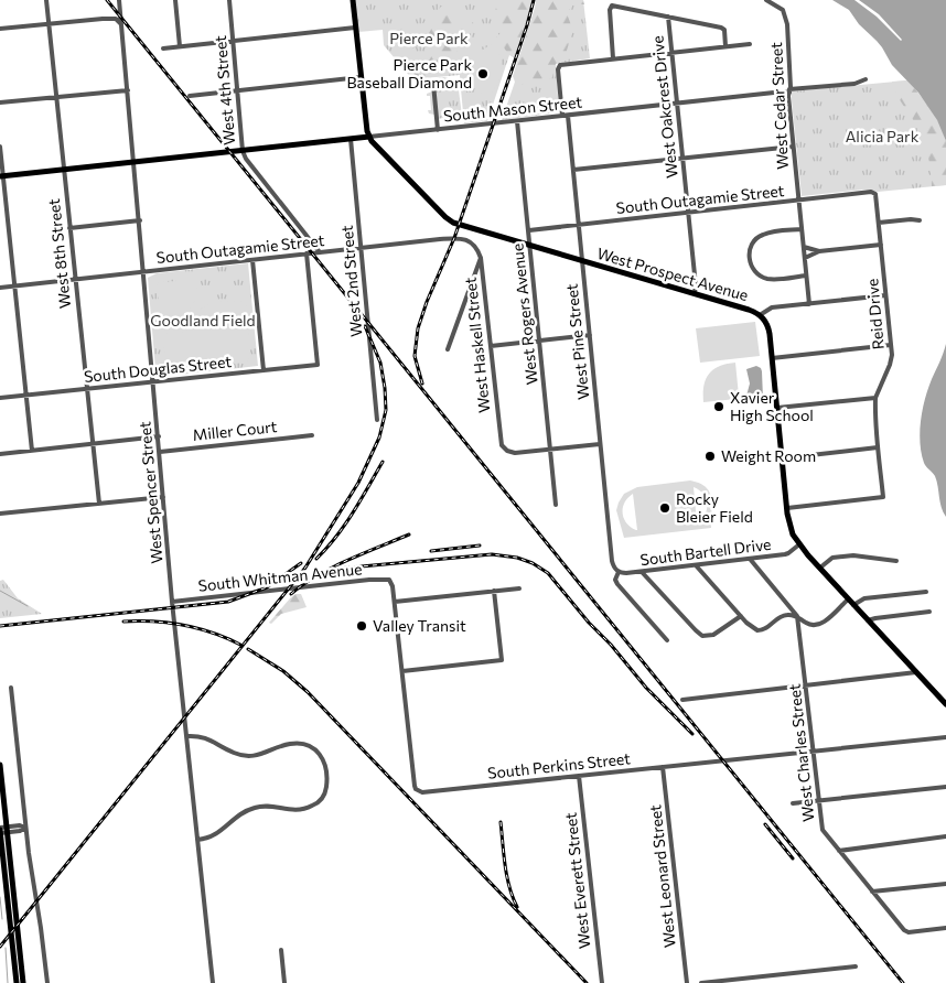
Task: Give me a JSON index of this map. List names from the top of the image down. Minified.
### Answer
{"streets":{"main road":["South Mason Street","West Prospect Avenue"],"street":["West 4th Street","West Cedar Street","West Oakcrest Drive","South Outagamie Street","West 8th Street","West 2nd Street","West Rogers Avenue","Reid Drive","West Pine Street","West Haskell Street","South Douglas Street","Miller Court","West Spencer Street","South Bartell Drive","South Whitman Avenue","West Charles Street","South Perkins Street","West Leonard Street","West Everett Street"]},"crossings":[["West 4th Street","South Mason Street"],["West 4th Street","South Outagamie Street"],["West Cedar Street","South Mason Street"],["West Cedar Street","South Outagamie Street"],["West Oakcrest Drive","South Mason Street"],["West Oakcrest Drive","South Outagamie Street"],["West Oakcrest Drive","West Prospect Avenue"],["South Mason Street","West 8th Street"],["South Mason Street","West Prospect Avenue"],["South Mason Street","West 2nd Street"],["South Mason Street","West Rogers Avenue"],["South Mason Street","West Pine Street"],["South Mason Street","West Spencer Street"],["South Outagamie Street","West 8th Street"],["South Outagamie Street","West 2nd Street"],["South Outagamie Street","West Rogers Avenue"],["South Outagamie Street","Reid Drive"],["South Outagamie Street","West Pine Street"],["South Outagamie Street","West Haskell Street"],["South Outagamie Street","South Douglas Street"],["South Outagamie Street","West Spencer Street"],["West 8th Street","South Douglas Street"],["West Prospect Avenue","West Rogers Avenue"],["West Prospect Avenue","Reid Drive"],["West Prospect Avenue","West Pine Street"],["West Prospect Avenue","South Bartell Drive"],["West Rogers Avenue","West Haskell Street"],["West Pine Street","South Bartell Drive"],["South Douglas Street","West Spencer Street"],["Miller Court","West Spencer Street"],["West Spencer Street","South Whitman Avenue"],["West Charles Street","South Perkins Street"],["South Perkins Street","West Leonard Street"],["South Perkins Street","West Everett Street"]],"parks":["Pierce Park","Alicia Park","Goodland Field"],"places":["Pierce Park Baseball Diamond","Xavier High School","Weight Room","Rocky Bleier Field","Valley Transit"]}
